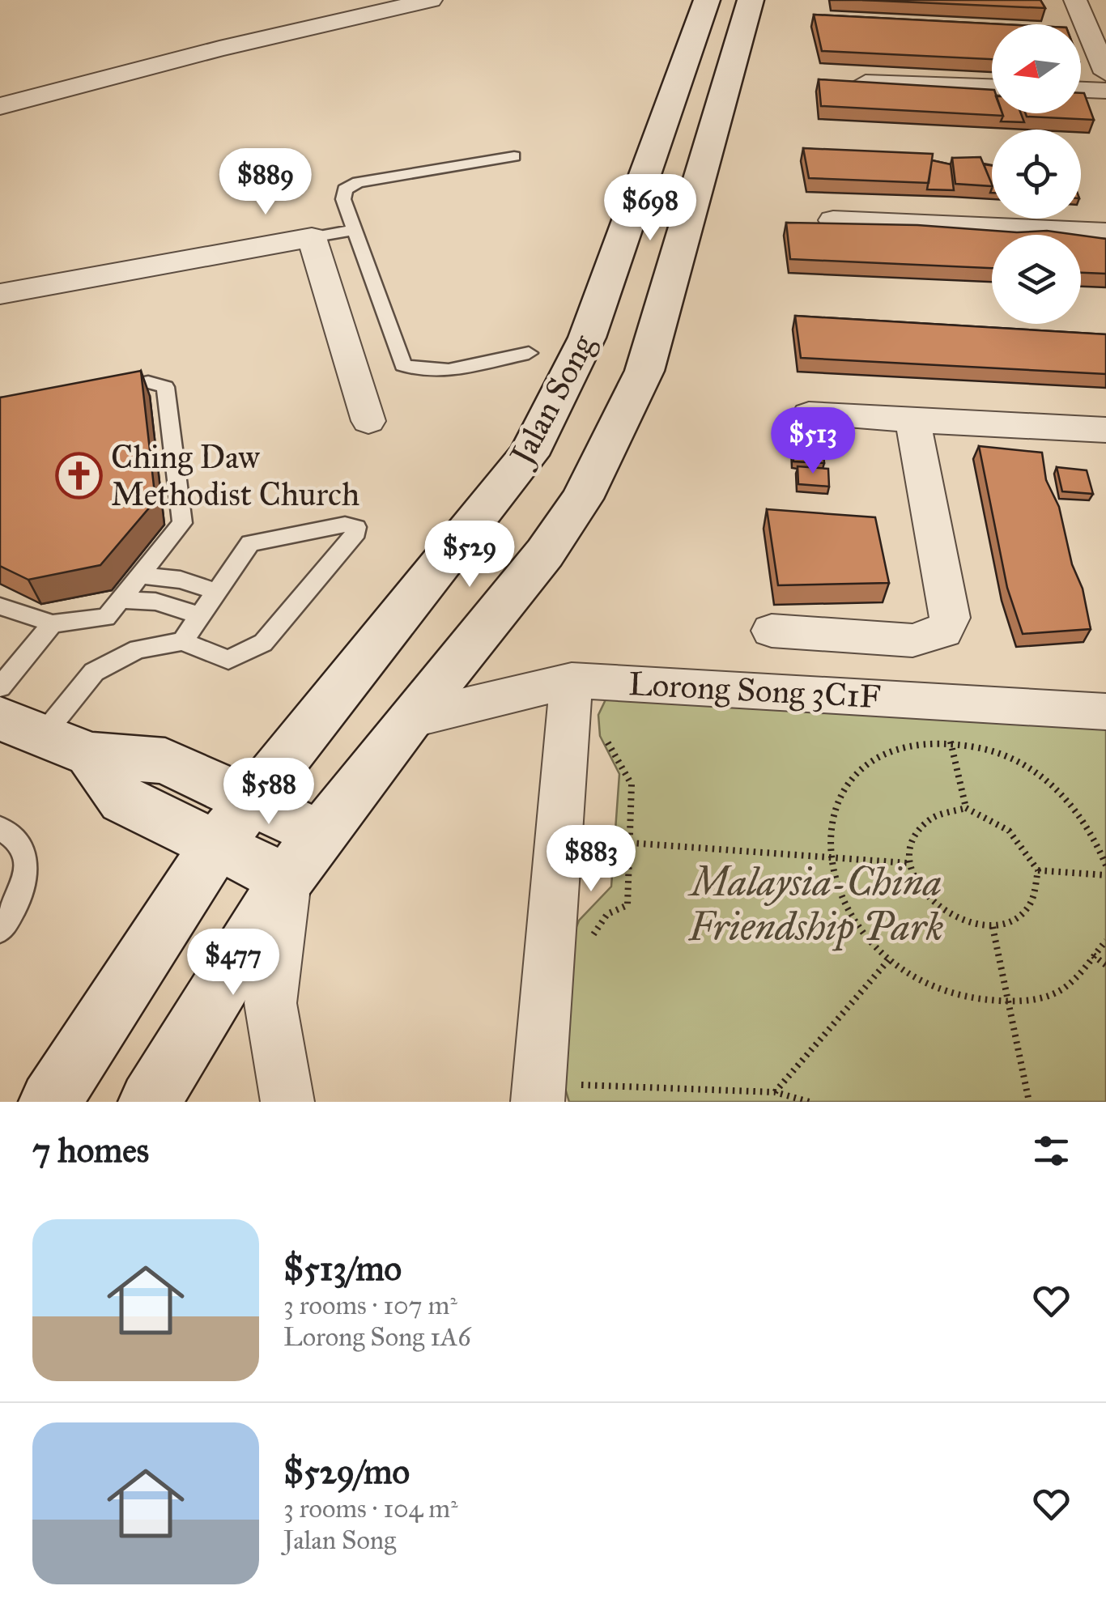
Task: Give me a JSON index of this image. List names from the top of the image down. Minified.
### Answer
{"streets":{"main road":["Jalan Song"],"street":["Lorong Song 3C1F"]},"crossings":[["Jalan Song","Lorong Song 3C1F"]],"parks":["Malaysia-China Friendship Park"],"places":{"church":["Ching Daw Methodist Church"]},"north":"left","page":{"price":["$889","$698","$513","$529","$588","$883","$477"],"heading":"7 homes","list":[{"name":"$513/mo","note":"3 rooms · 107 m² · Lorong Song 1A6"},{"name":"$529/mo","note":"3 rooms · 104 m² · Jalan Song"}]}}
